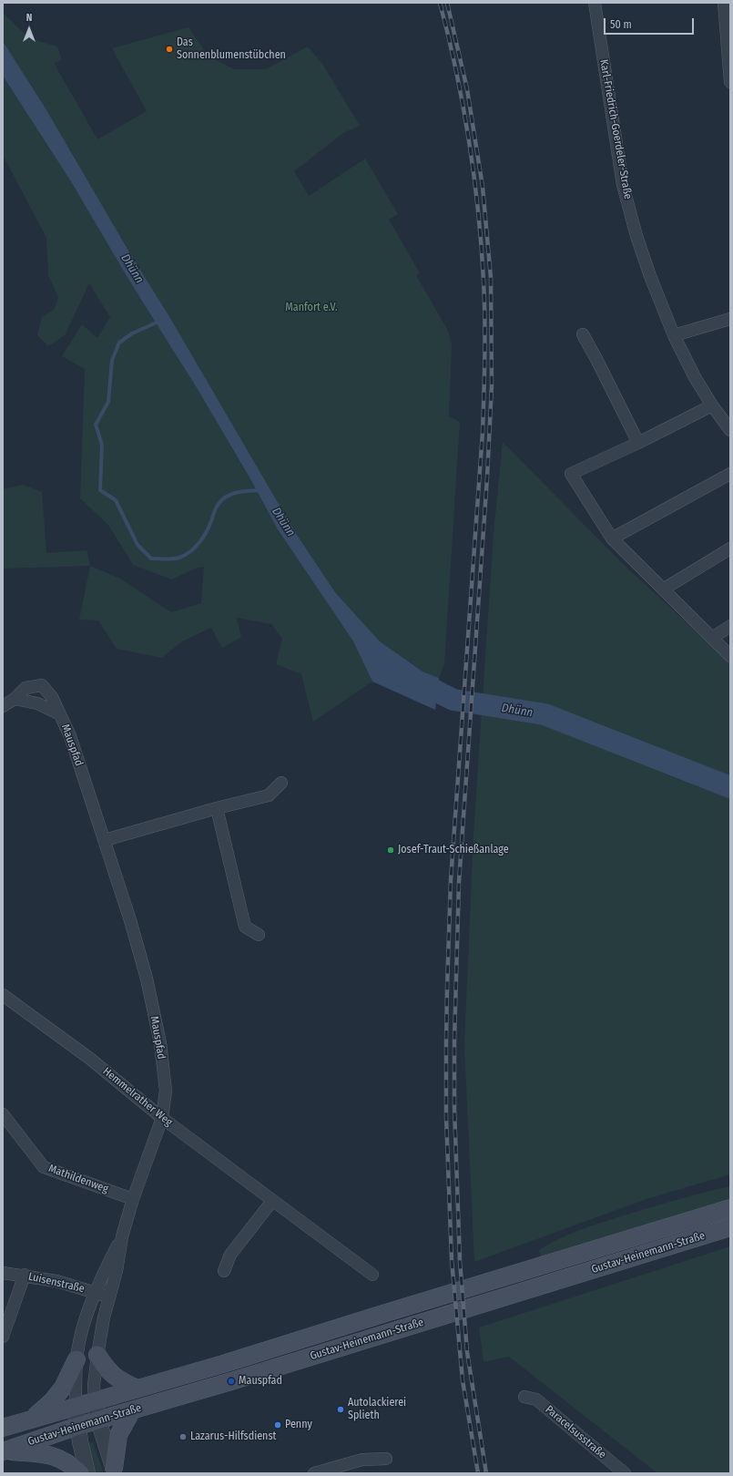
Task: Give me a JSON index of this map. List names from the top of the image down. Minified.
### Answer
{"streets":{"main road":["Gustav-Heinemann-Straße"],"street":["Karl-Friedrich-Goerdeler-Straße","Mauspfad","Hemmelrather Weg","Mathildenweg","Luisenstraße","Paracelsusstraße"]},"crossings":[["Mauspfad","Hemmelrather Weg"],["Mauspfad","Mathildenweg"],["Mauspfad","Gustav-Heinemann-Straße"],["Mauspfad","Luisenstraße"]],"water":["Dhünn"],"parks":["Manfort e.V."],"places":["Das Sonnenblumenstübchen","Josef-Traut-Schießanlage","Mauspfad","Autolackierei Splieth","Penny","Lazarus-Hilfsdienst"],"scale_bar":"50 m","north":"top"}
